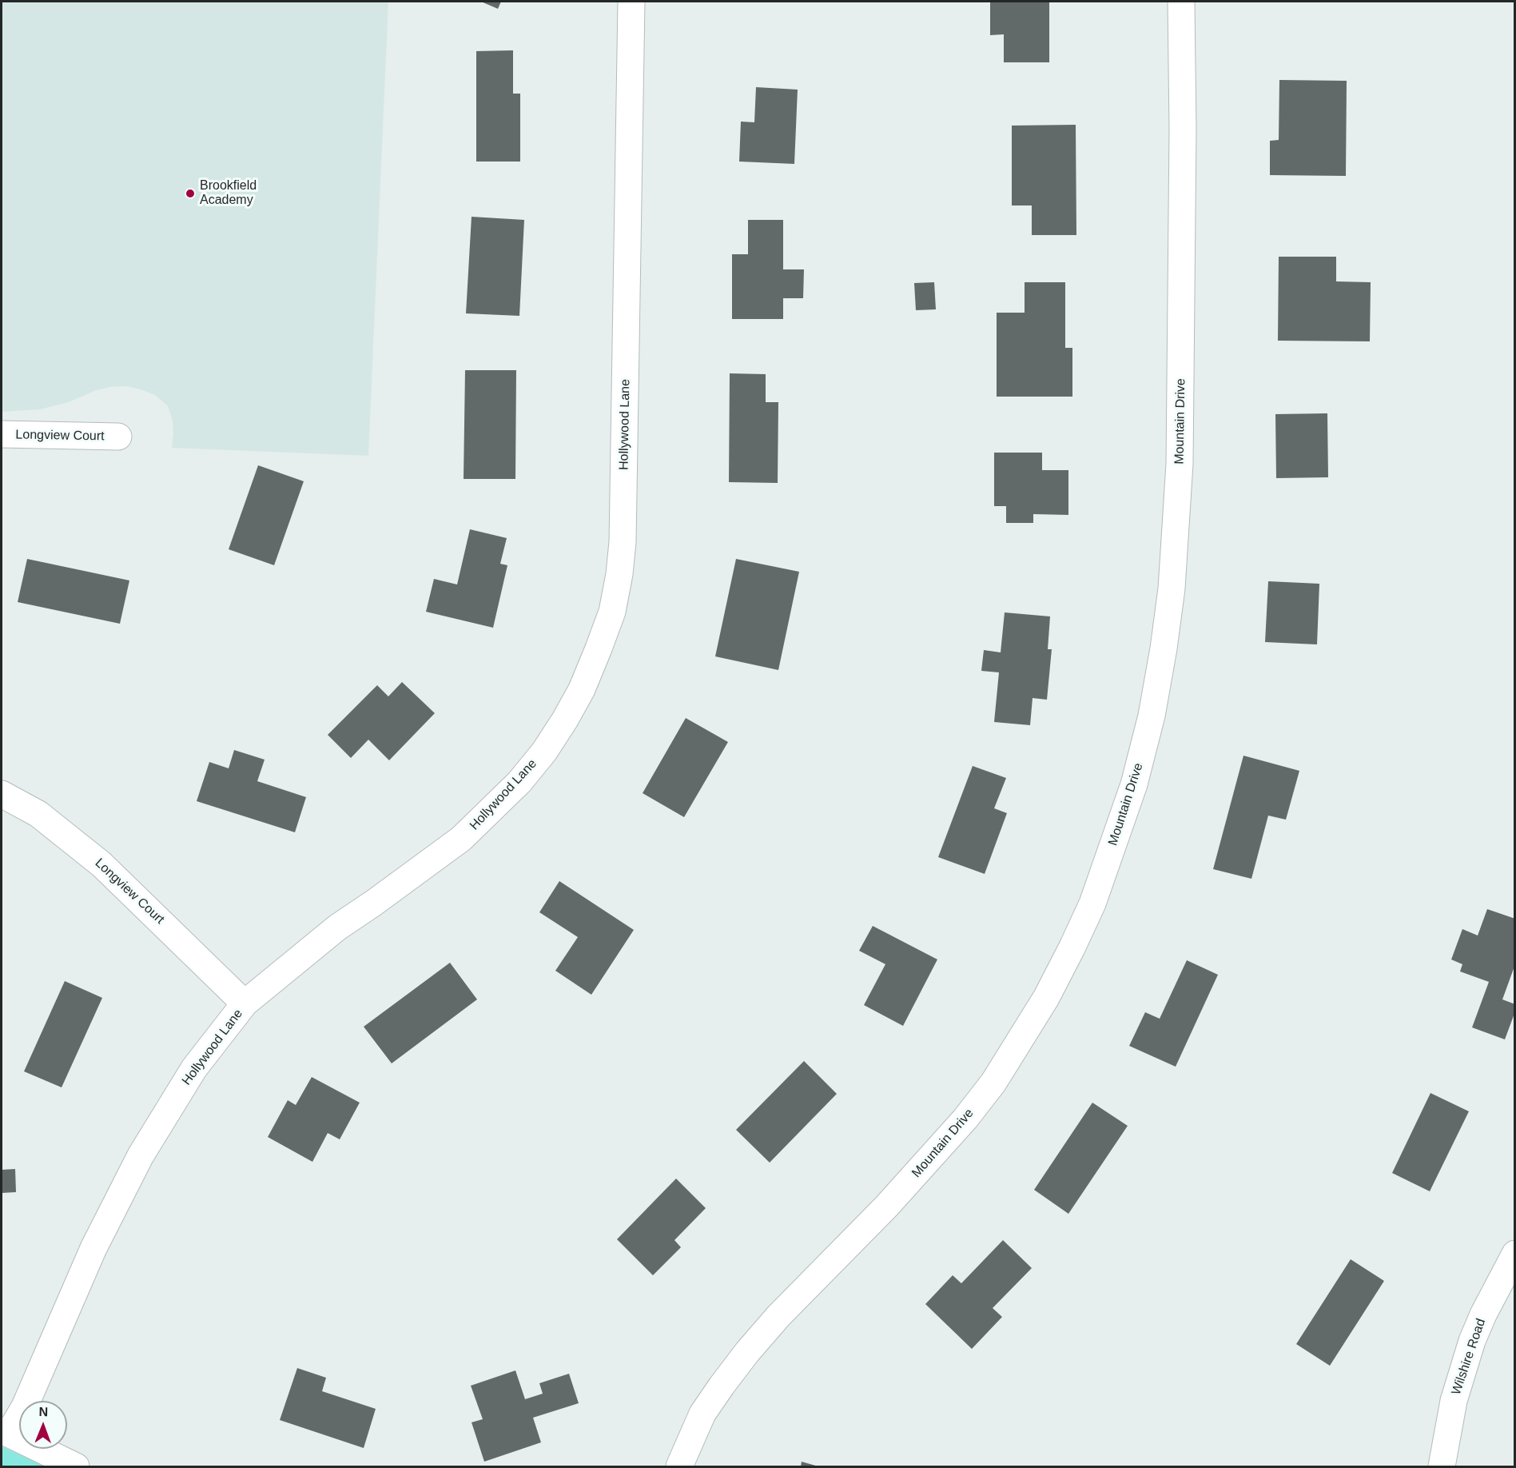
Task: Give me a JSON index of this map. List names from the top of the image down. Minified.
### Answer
{"streets":{"street":["Mountain Drive","Hollywood Lane","Longview Court","Wilshire Road"]},"crossings":[["Hollywood Lane","Longview Court"]],"places":["Brookfield Academy"],"north":"top"}
